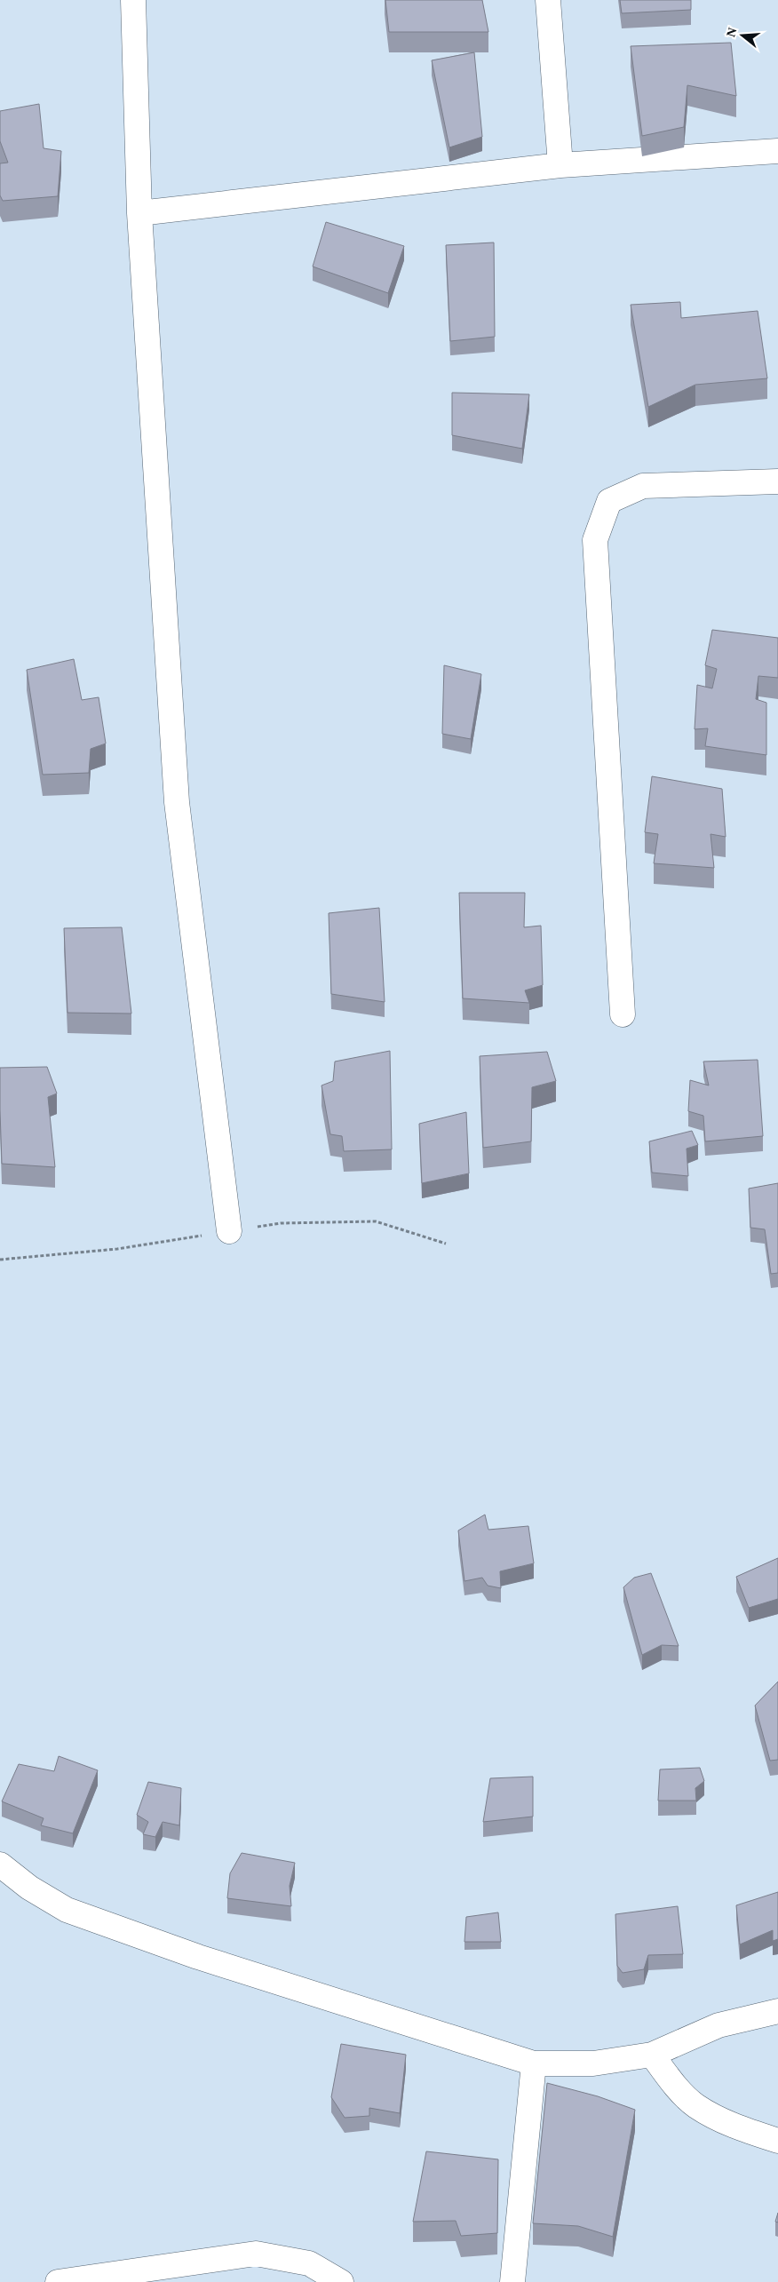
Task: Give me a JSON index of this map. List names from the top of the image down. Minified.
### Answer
{"north":"left"}
